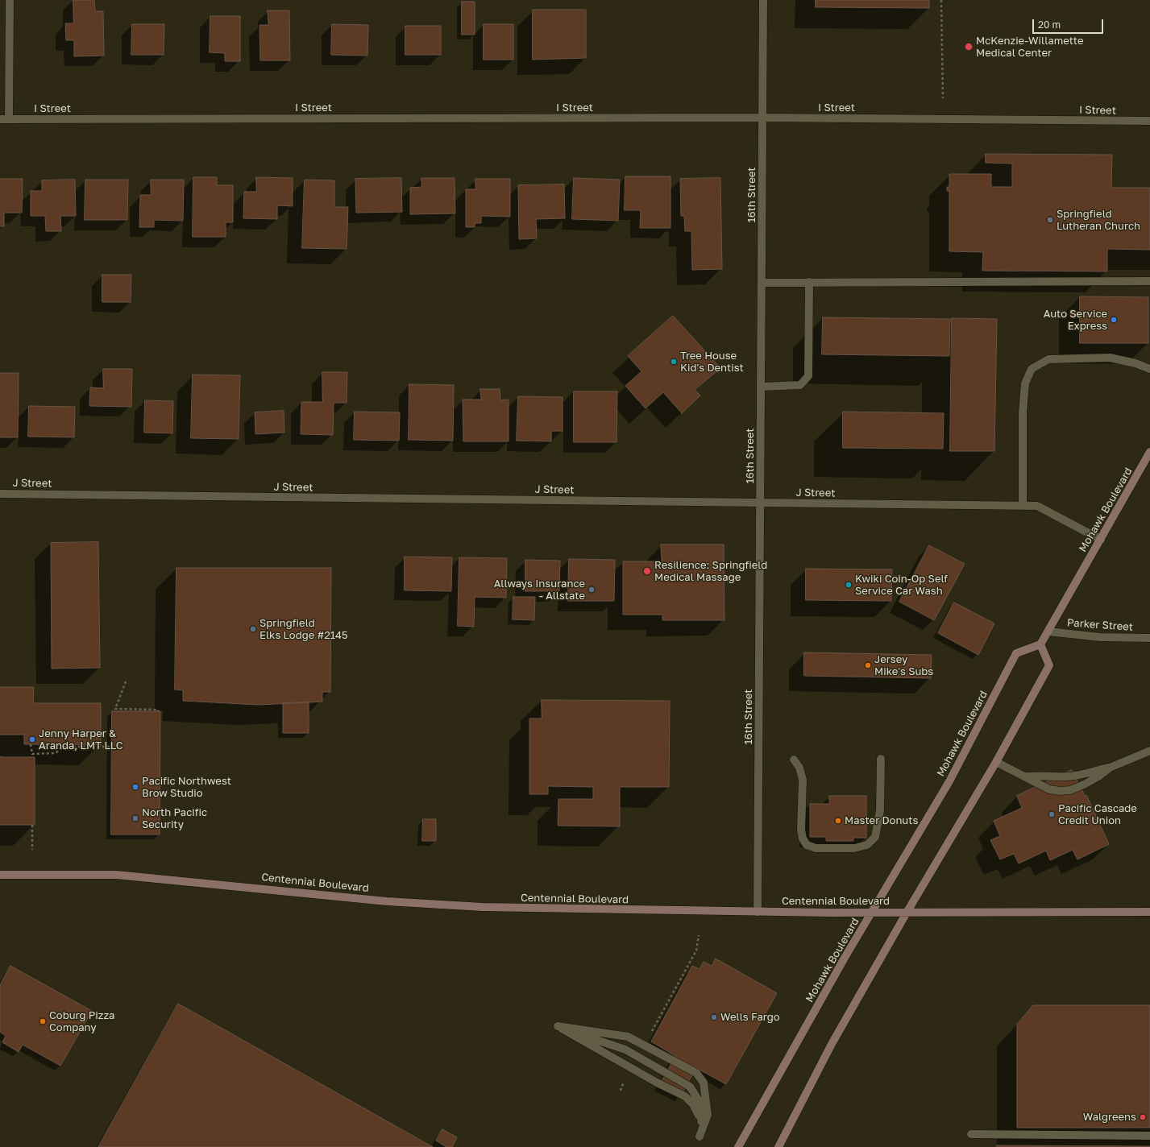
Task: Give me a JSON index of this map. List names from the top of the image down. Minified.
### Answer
{"streets":{"main road":["Mohawk Boulevard","Centennial Boulevard"],"street":["I Street","16th Street","J Street","Parker Street"]},"crossings":[["I Street","16th Street"],["16th Street","J Street"],["16th Street","Centennial Boulevard"],["J Street","Mohawk Boulevard"],["Mohawk Boulevard","Parker Street"],["Mohawk Boulevard","Centennial Boulevard"]],"places":["McKenzie-Willamette Medical Center","Springfield Lutheran Church","Auto Service Express","Tree House Kid's Dentist","Resilience: Springfield Medical Massage","Kwiki Coin-Op Self Service Car Wash","Allways Insurance - Allstate","Springfield Elks Lodge #2145","Jersey Mike's Subs","Jenny Harper & Aranda, LMT LLC","Pacific Northwest Brow Studio","Pacific Cascade Credit Union","North Pacific Security","Master Donuts","Wells Fargo","Coburg Pizza Company","Walgreens"],"scale_bar":"20 m"}
